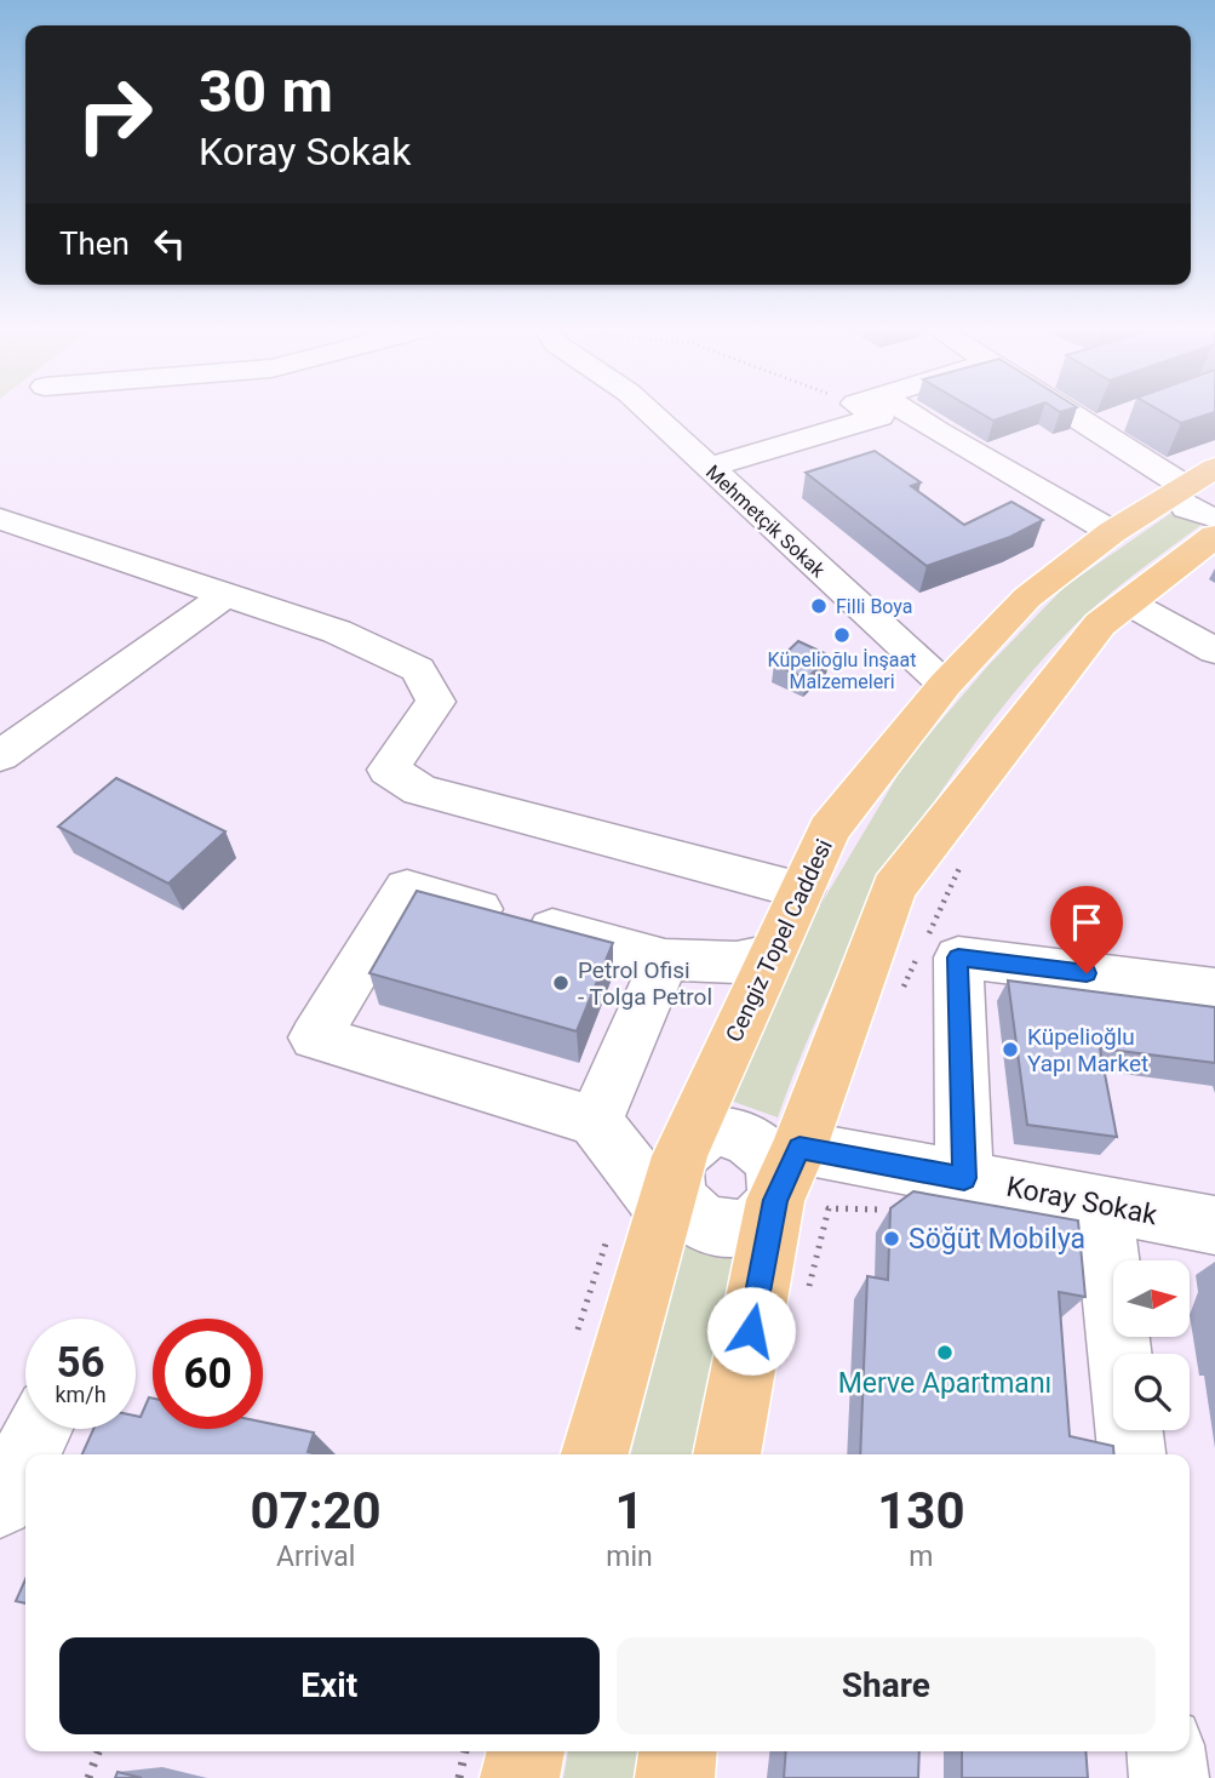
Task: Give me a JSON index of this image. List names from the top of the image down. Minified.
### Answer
{"streets":{"main road":["Cengiz Topel Caddesi"],"street":["Mehmetçik Sokak","Koray Sokak"]},"crossings":[["Mehmetçik Sokak","Cengiz Topel Caddesi"]],"places":["Filli Boya","Küpelioğlu İnşaat Malzemeleri","Petrol Ofisi - Tolga Petrol","Küpelioğlu Yapı Market","Söğüt Mobilya","Merve Apartmanı"],"north":"right","page":{"turn":["30 m","Koray Sokak"],"then":"Then","speed":"56 km/h","limit":"60","eta":["07:20","Arrival","1","min","130","m"],"buttons":["Exit","Share"]}}
